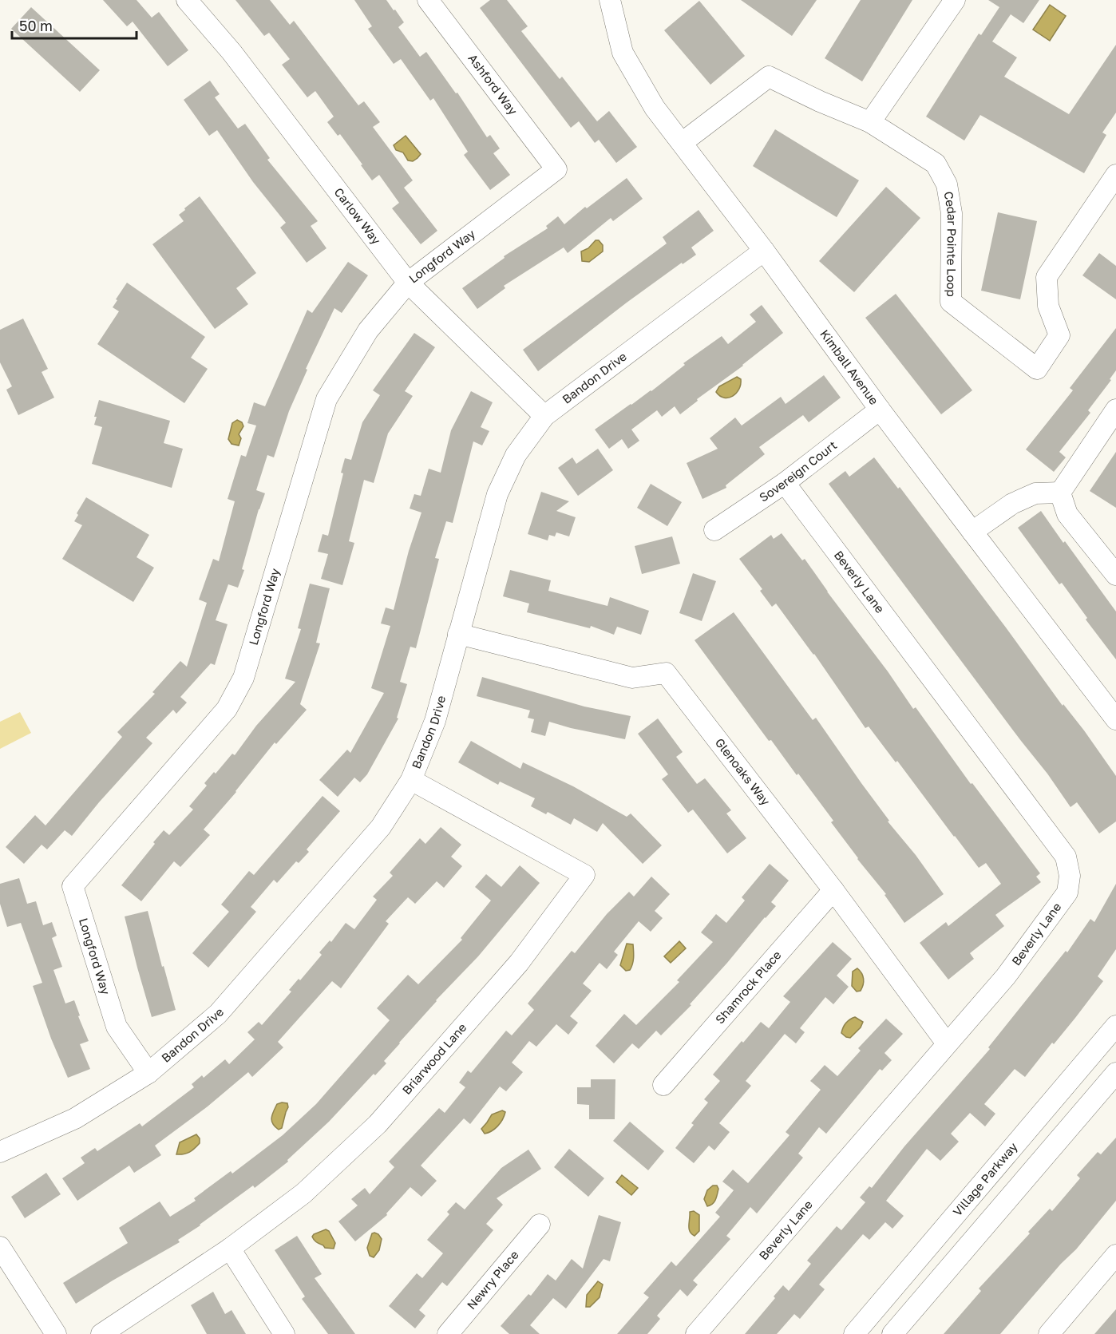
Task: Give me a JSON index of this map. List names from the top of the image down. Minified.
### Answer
{"streets":{"street":["Ashford Way","Carlow Way","Cedar Pointe Loop","Longford Way","Kimball Avenue","Bandon Drive","Sovereign Court","Beverly Lane","Glenoaks Way","Shamrock Place","Briarwood Lane","Village Parkway","Newry Place"]},"crossings":[["Ashford Way","Longford Way"],["Carlow Way","Longford Way"],["Carlow Way","Bandon Drive"],["Cedar Pointe Loop","Kimball Avenue"],["Longford Way","Bandon Drive"],["Kimball Avenue","Bandon Drive"],["Kimball Avenue","Sovereign Court"],["Bandon Drive","Glenoaks Way"],["Bandon Drive","Briarwood Lane"],["Sovereign Court","Beverly Lane"],["Beverly Lane","Glenoaks Way"],["Glenoaks Way","Shamrock Place"]],"scale_bar":"50 m"}
